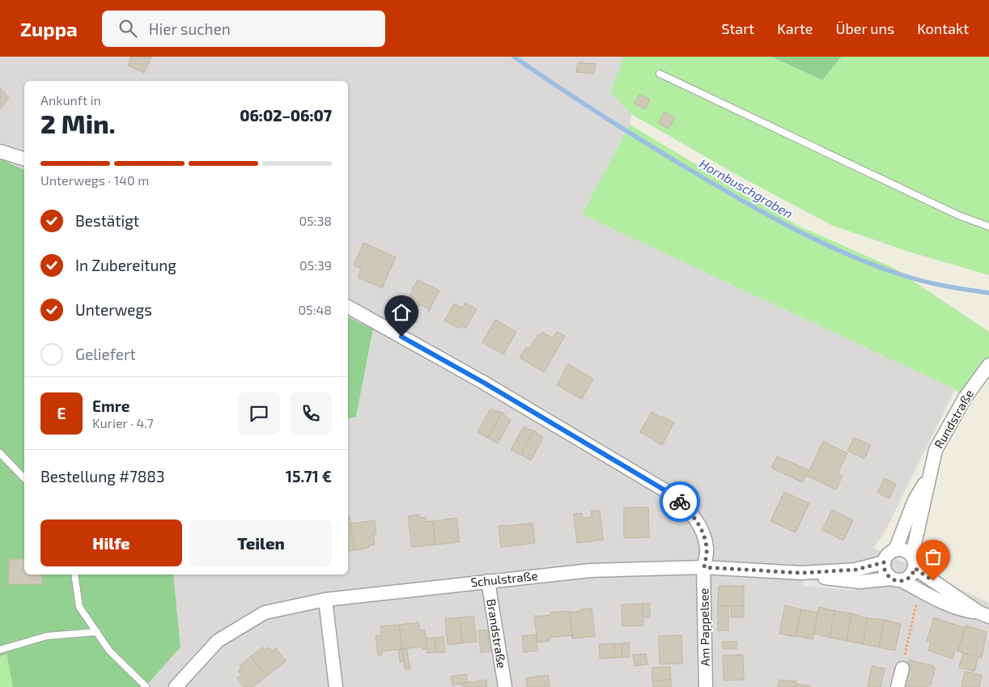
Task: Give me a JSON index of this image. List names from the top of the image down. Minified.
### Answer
{"streets":{"street":["Rundstraße","Schulstraße","Am Pappelsee","Brandstraße"]},"crossings":[["Rundstraße","Schulstraße"],["Schulstraße","Am Pappelsee"],["Schulstraße","Brandstraße"]],"water":["Hornbuschgraben"],"page":{"header":"Zuppa","search":"Hier suchen","nav":["Start","Karte","Über uns","Kontakt"],"heading":["2 Min.","Ankunft in","06:02–06:07"],"panel":["Emre","Kurier · 4.7","Bestellung #7883","15.71 €"],"bar":"Unterwegs · 140 m","list":[["Bestätigt","05:38"],["In Zubereitung","05:39"],["Unterwegs","05:48"],"Geliefert"],"round":"E","buttons":["Hilfe","Teilen"]}}
